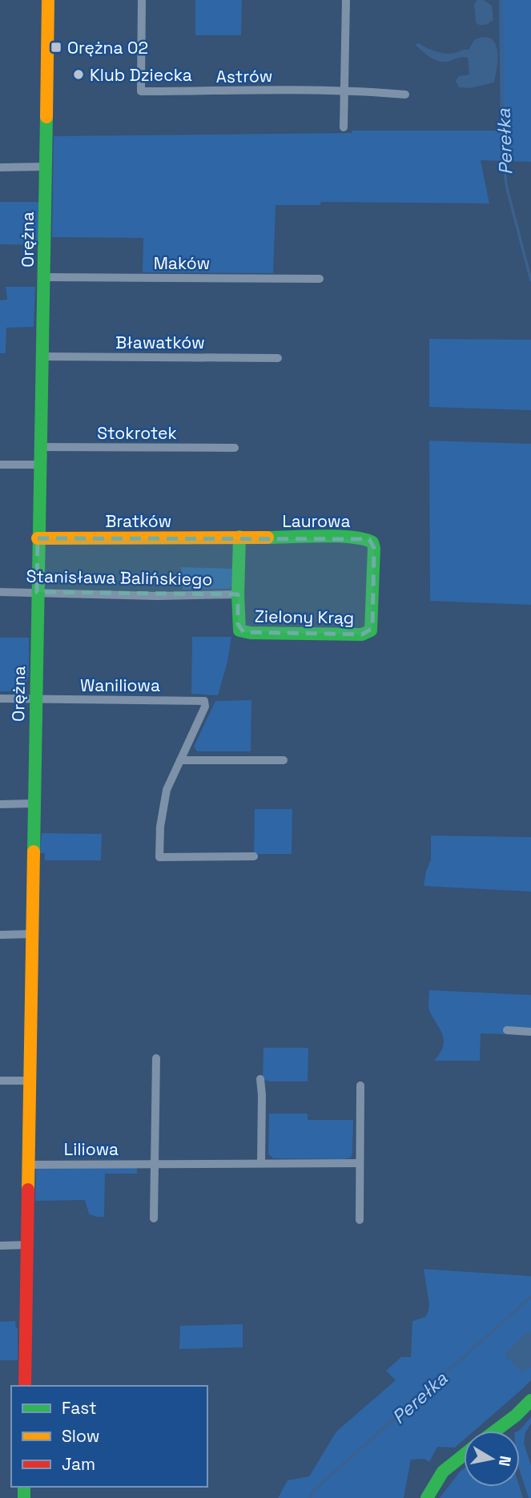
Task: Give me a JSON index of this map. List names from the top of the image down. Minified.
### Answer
{"streets":{"street":["Astrów","Orężna","Maków","Bławatków","Stokrotek","Bratków","Laurowa","Stanisława Balińskiego","Zielony Krąg","Waniliowa","Liliowa"]},"crossings":[["Orężna","Maków"],["Orężna","Bławatków"],["Orężna","Stokrotek"],["Orężna","Bratków"],["Orężna","Stanisława Balińskiego"],["Orężna","Waniliowa"],["Orężna","Liliowa"],["Bratków","Laurowa"],["Laurowa","Zielony Krąg"],["Stanisława Balińskiego","Zielony Krąg"]],"water":["Perełka"],"places":{"transit":["Orężna 02"],"other":["Klub Dziecka"]},"legend":["Fast","Slow","Jam"],"north":"right"}
